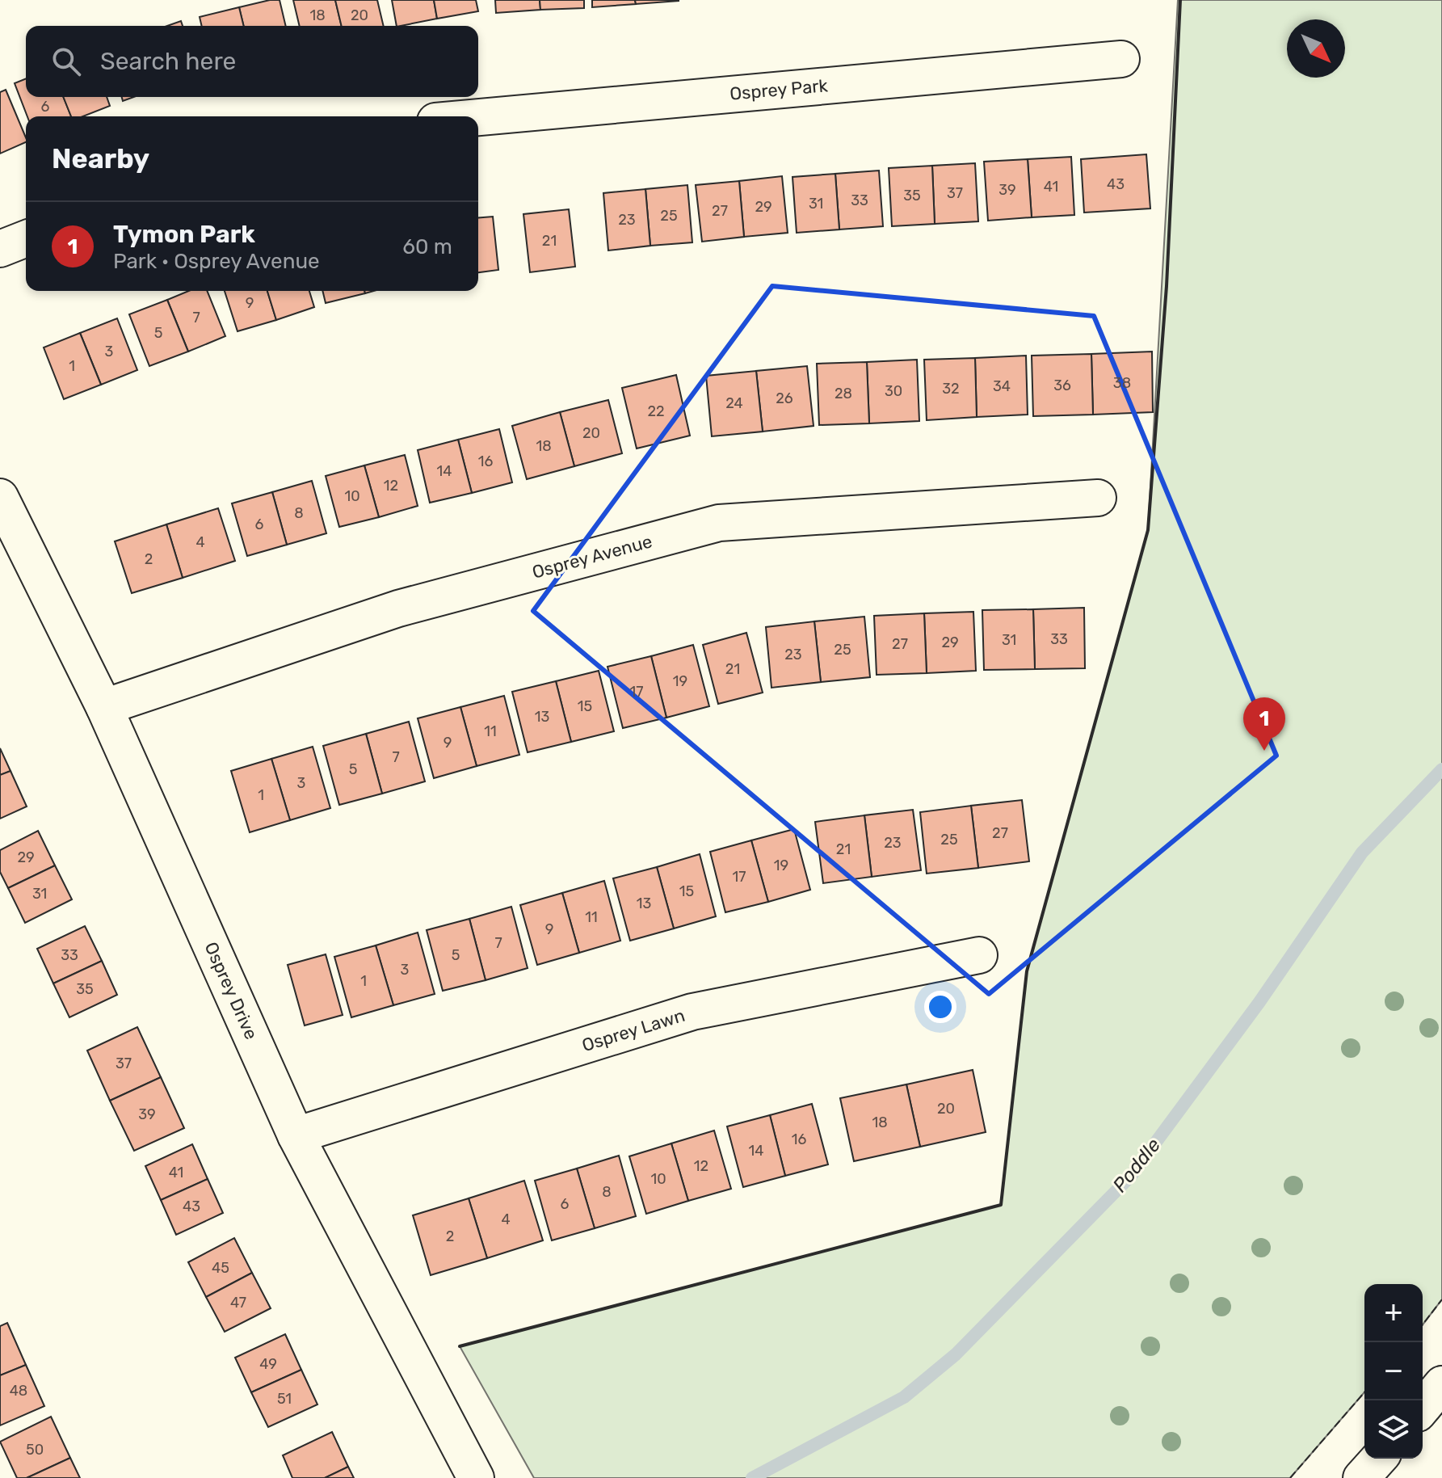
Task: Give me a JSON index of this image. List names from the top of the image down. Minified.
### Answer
{"streets":{"street":["Osprey Park","Osprey Avenue","Osprey Drive","Osprey Lawn"]},"crossings":[["Osprey Avenue","Osprey Drive"],["Osprey Drive","Osprey Lawn"]],"water":["Poddle"],"house_numbers":["18","20","6","43","41","39","37","35","33","31","29","27","25","23","21","9","7","5","3","1","38","36","34","32","30","28","26","24","22","20","18","16","14","12","10","8","6","4","2","33","31","29","27","25","23","21","19","17","15","13","11","9","7","5","3","1","27","25","23","21","29","19","17","15","31","13","11","9","7","33","5","3","1","35","37","20","39","18","16","14","12","41","10","8","6","43","4","2","45","47","49","48","51","50"],"north":"bottom right","page":{"search":"Search here","heading":"Nearby","list":[{"mark":"1","name":"Tymon Park","note":"Park · Osprey Avenue","value":"60 m"}],"pins":"1","map_buttons":["+","−"]}}
